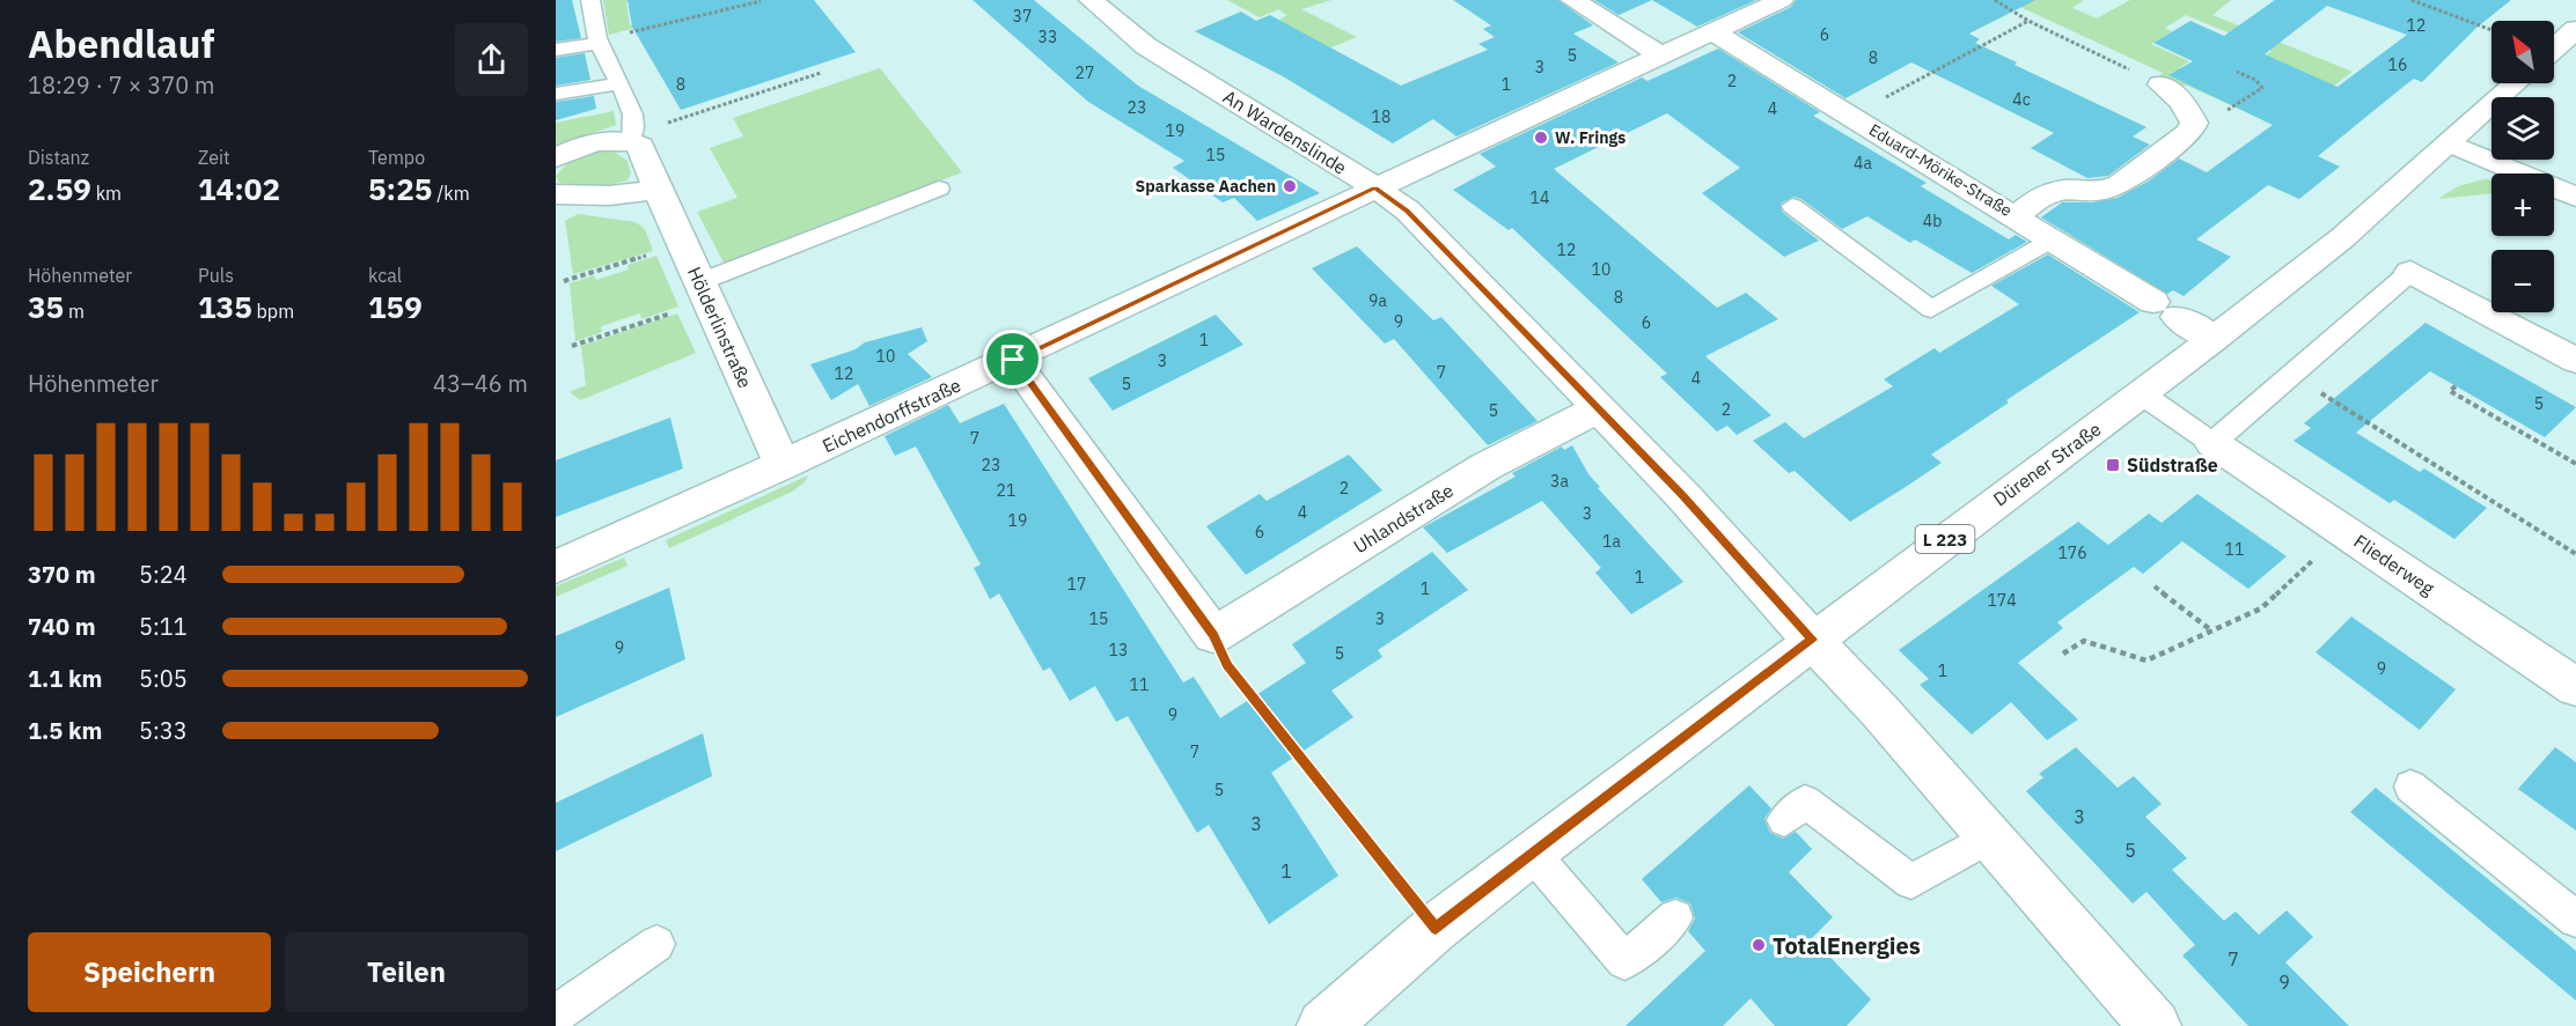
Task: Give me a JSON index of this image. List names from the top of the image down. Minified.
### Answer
{"streets":{"street":["An Wardenslinde","Eduard-Mörike-Straße","Hölderlinstraße","Eichendorffstraße","Dürener Straße","Uhlandstraße","L 223","Fliederweg"]},"crossings":[["An Wardenslinde","Eichendorffstraße"],["An Wardenslinde","Dürener Straße"],["An Wardenslinde","Uhlandstraße"],["Hölderlinstraße","Eichendorffstraße"]],"places":{"other":["W. Frings","Sparkasse Aachen","TotalEnergies"],"transit":["Südstraße"]},"house_numbers":["37","12","6","33","5","8","16","3","27","2","8","1","4c","23","4","18","19","15","4a","14","4b","12","10","8","9a","9","6","1","10","3","7","12","4","5","5","2","5","7","23","3a","2","21","4","3","19","6","1a","11","176","1","17","1","174","15","3","9","13","5","9","1","11","9","7","5","3","3","5","1","7","9"],"north":"top left","page":{"heading":["Abendlauf","18:29 · 7 × 370 m"],"map_buttons":["+","−"],"stats":[["Distanz","2.59 km"],["Zeit","14:02"],["Tempo","5:25 /km"],["Höhenmeter","35 m"],["Puls","135 bpm"],["kcal","159"]],"chart":["Höhenmeter","43–46 m"],"list":[{"name":"370 m","note":"5:24"},{"name":"740 m","note":"5:11"},{"name":"1.1 km","note":"5:05"},{"name":"1.5 km","note":"5:33"}],"buttons":["Speichern","Teilen"]}}
